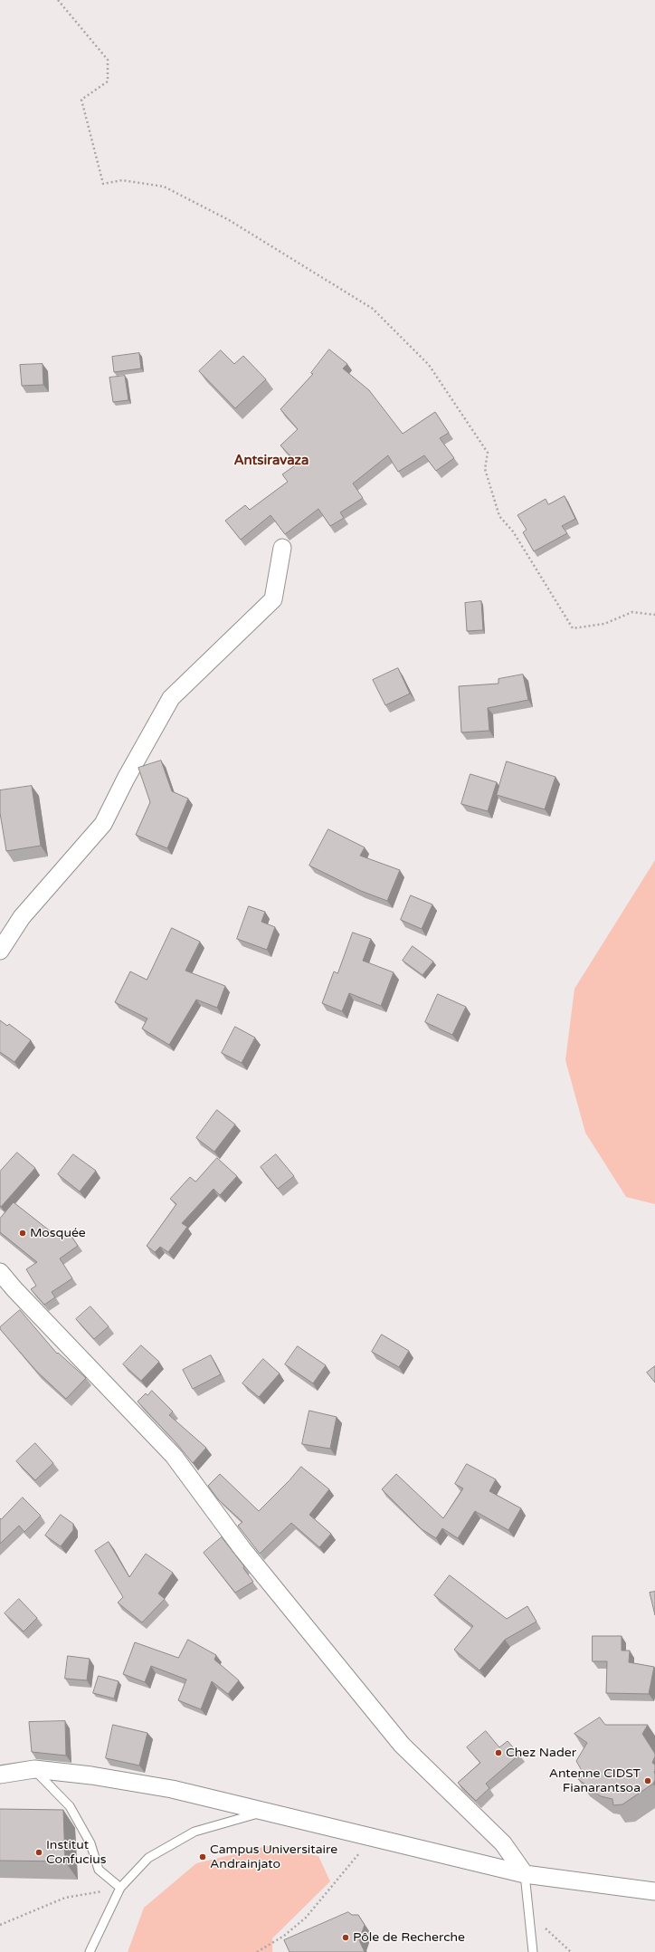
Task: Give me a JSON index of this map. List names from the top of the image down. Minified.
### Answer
{"districts":["Antsiravaza"],"places":["Mosquée","Chez Nader","Antenne CIDST Fianarantsoa","Institut Confucius","Campus Universitaire Andrainjato","Pôle de Recherche"]}
